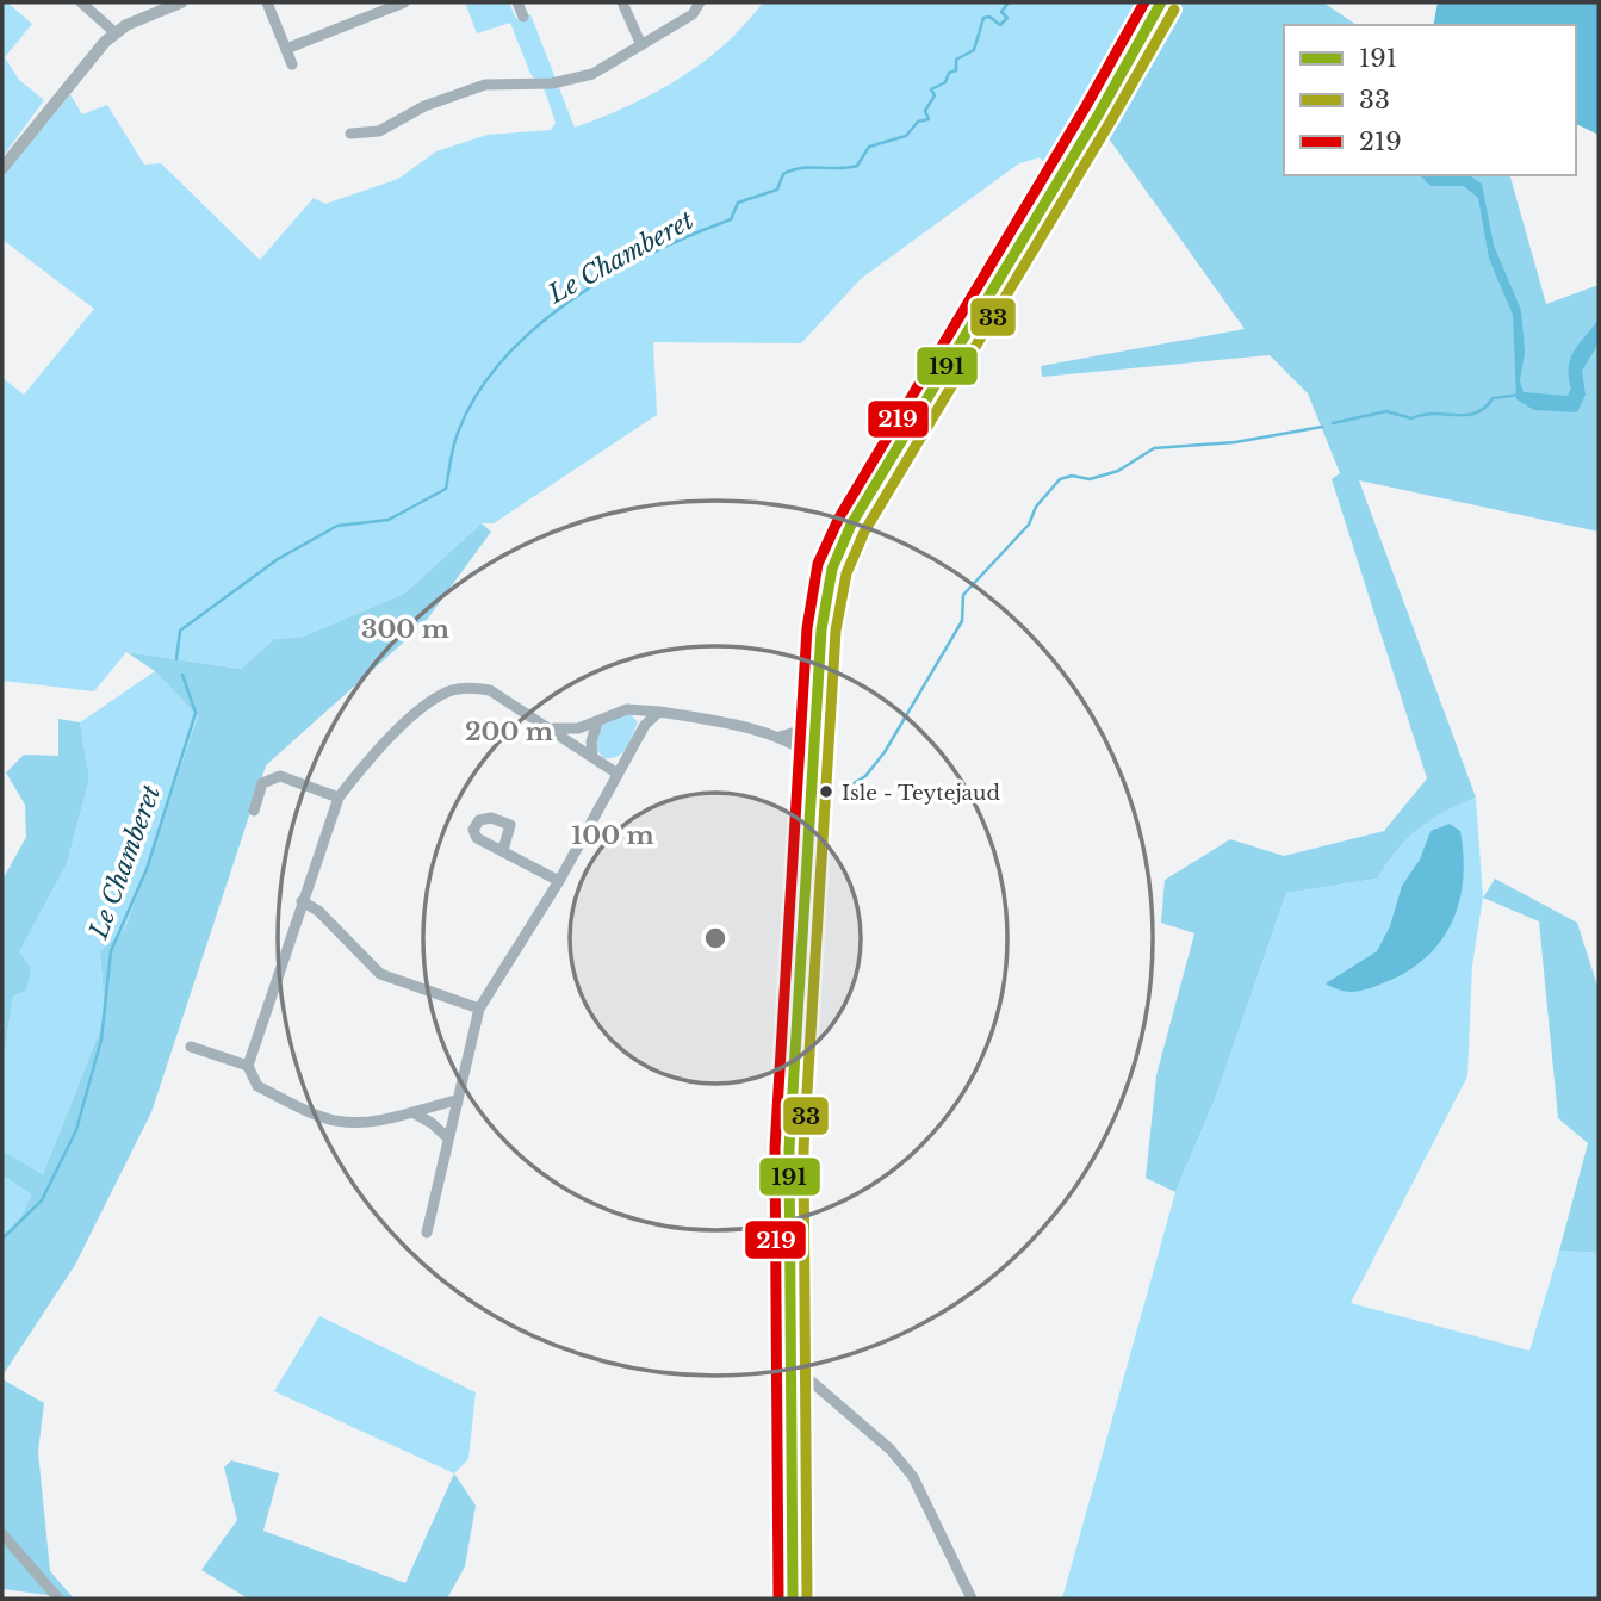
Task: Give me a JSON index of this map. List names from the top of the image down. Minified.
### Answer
{"water":["Le Chamberet"],"places":["Isle - Teytejaud"],"lines":["transit line 191","transit line 219","transit line 33"],"legend":["191","33","219"],"rings":["300 m","200 m","100 m"]}
